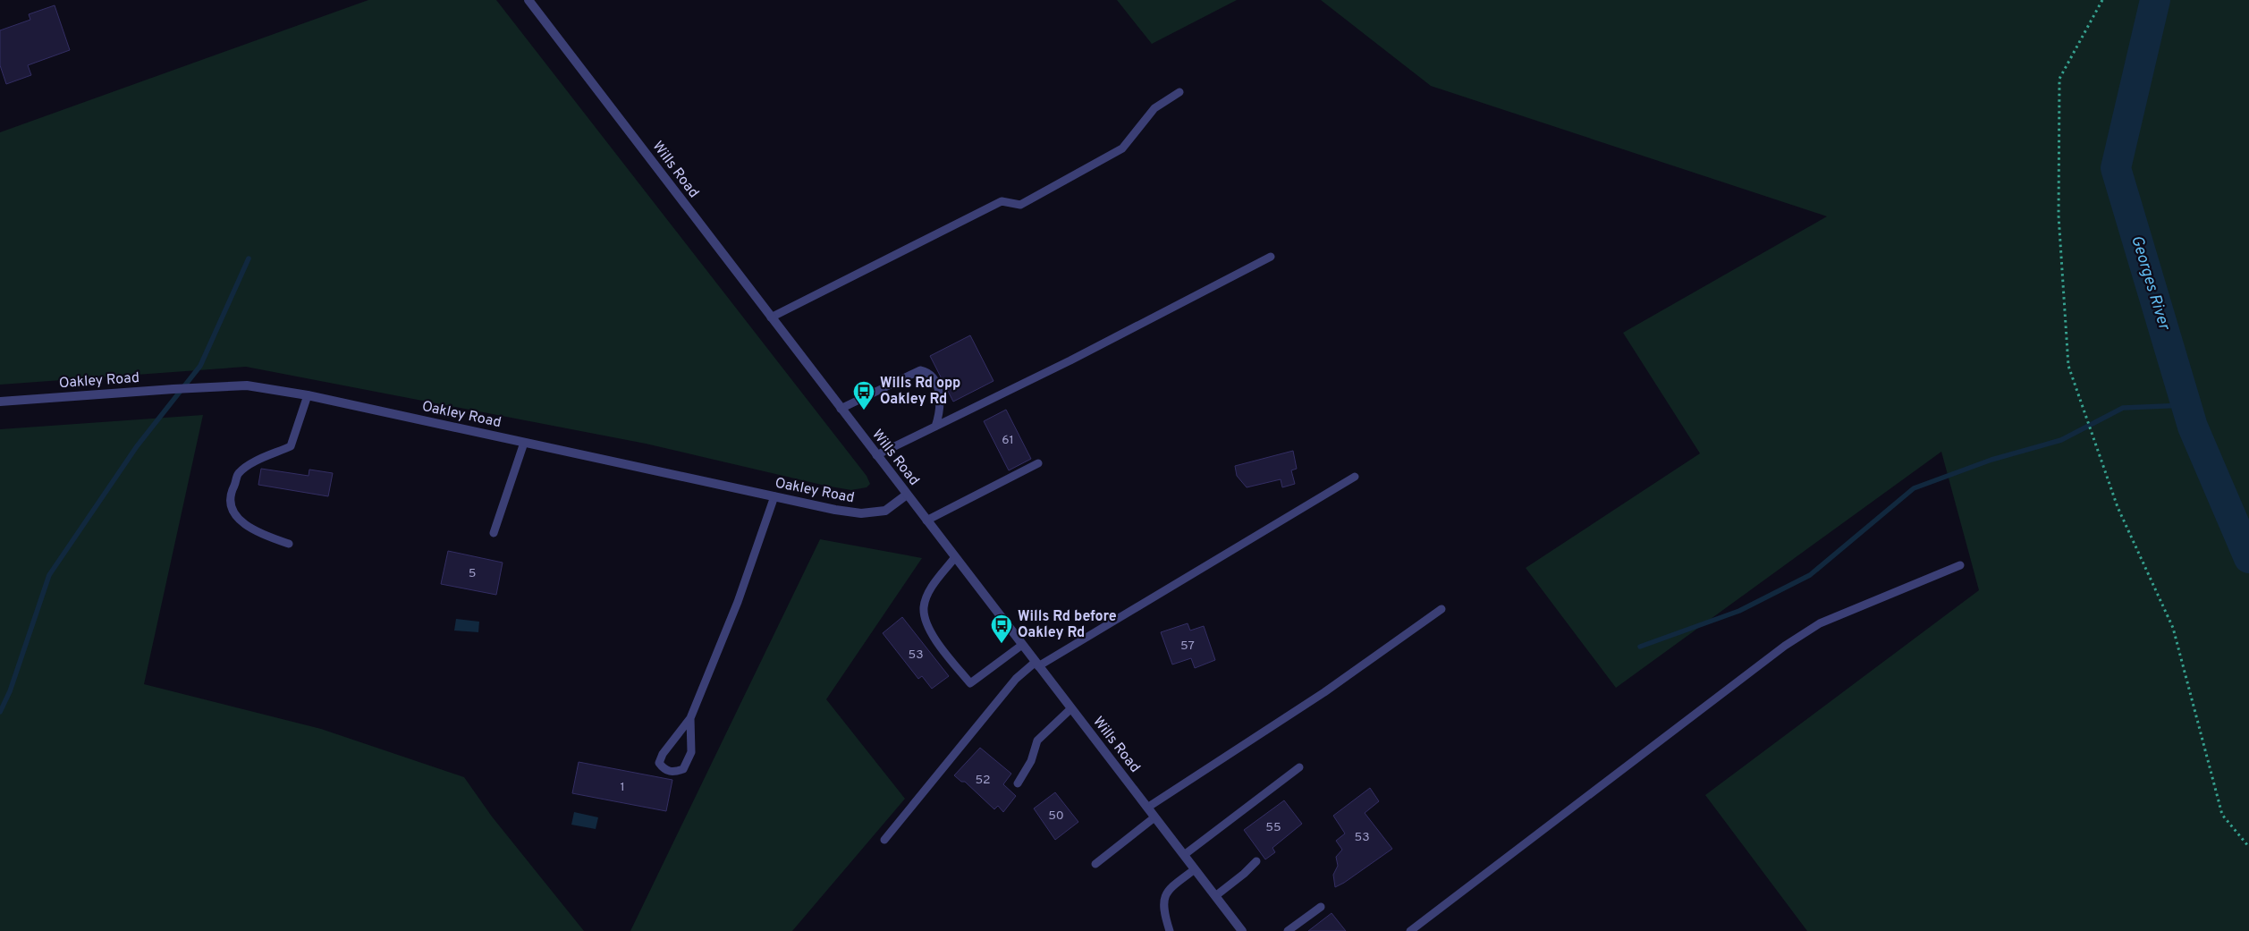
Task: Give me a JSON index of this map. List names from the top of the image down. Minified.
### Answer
{"streets":{"street":["Wills Road","Oakley Road"]},"crossings":[["Wills Road","Oakley Road"]],"water":["Georges River"],"places":{"bus stop":["Wills Rd opp Oakley Rd","Wills Rd before Oakley Rd"]},"house_numbers":["61","5","57","53","52","1","50","55","53"]}
